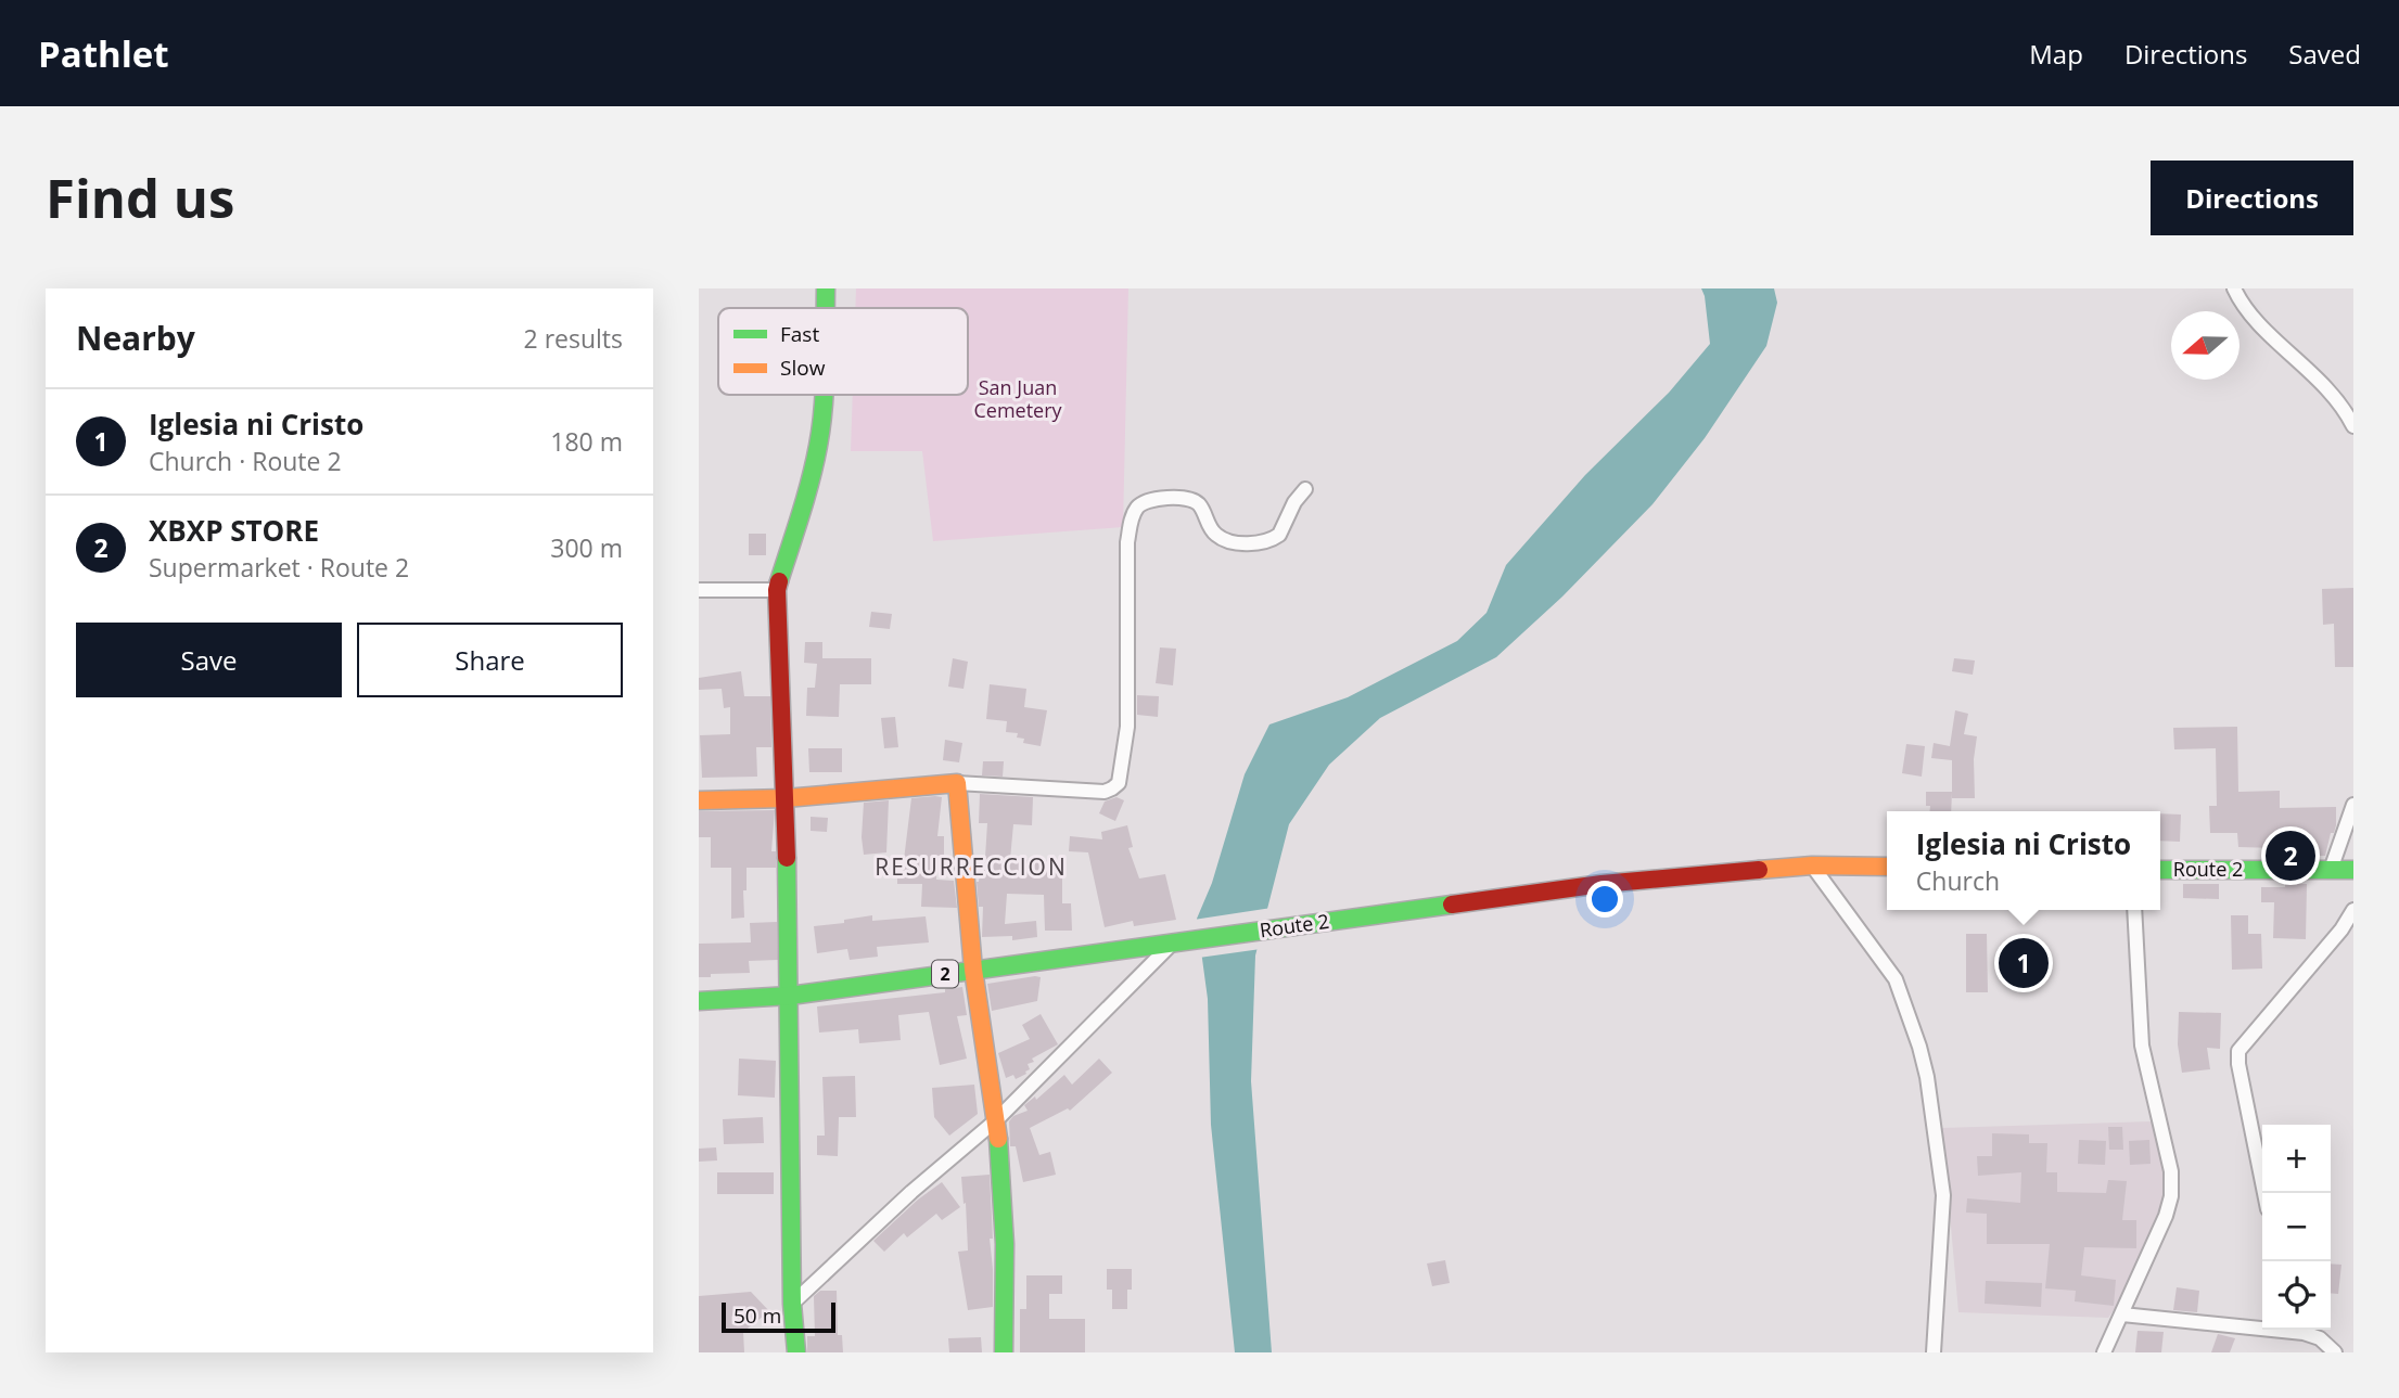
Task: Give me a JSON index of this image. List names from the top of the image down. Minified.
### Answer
{"streets":{"main road":["Route 2","2"]},"districts":["RESURRECCION"],"parks":["San Juan Cemetery"],"legend":["Fast","Slow"],"scale_bar":"50 m","north":"left","page":{"header":"Pathlet","nav":["Map","Directions","Saved"],"buttons":["Directions",["Save","Share"]],"title":"Find us","heading":["Nearby","2 results"],"list":[{"mark":"1","name":"Iglesia ni Cristo","note":"Church · Route 2","value":"180 m"},{"mark":"2","name":"XBXP STORE","note":"Supermarket · Route 2","value":"300 m"}],"popup":["Iglesia ni Cristo","Church"],"pins":["2","1"],"map_buttons":["+","−"],"scale":"50 m"}}
